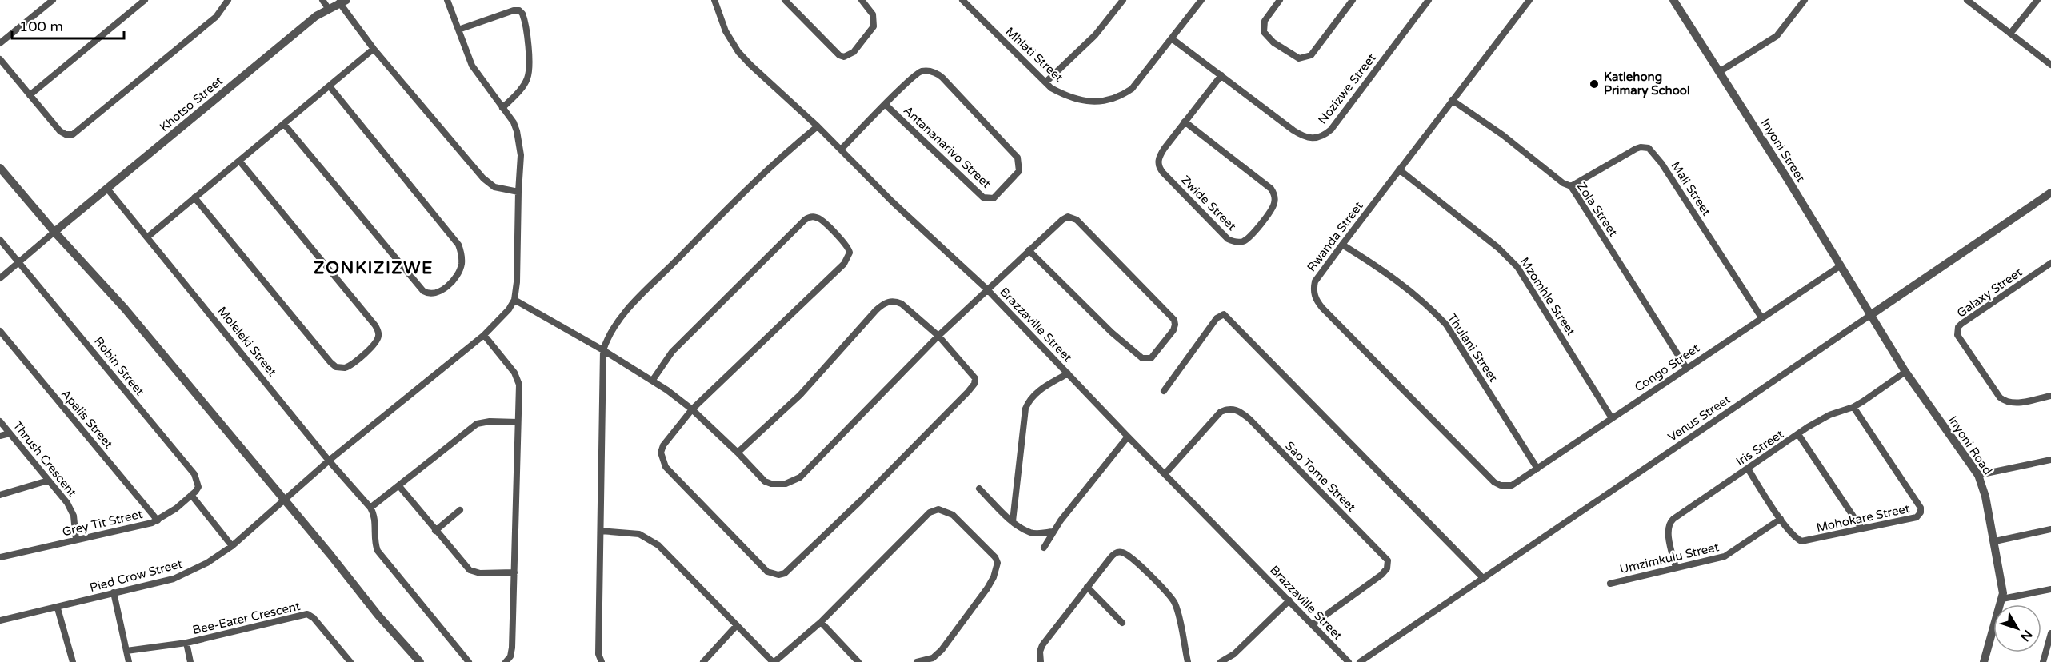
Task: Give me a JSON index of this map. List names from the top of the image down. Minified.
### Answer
{"streets":{"street":["Mhlati Street","Nozizwe Street","Khotso Street","Antananarivo Street","Inyoni Street","Mali Street","Zwide Street","Zola Street","Rwanda Street","Galaxy Street","Mzomhle Street","Brazzaville Street","Moleleki Street","Thulani Street","Robin Street","Congo Street","Venus Street","Apalis Street","Inyoni Road","Iris Street","Thrush Crescent","Sao Tome Street","Mohokare Street","Grey Tit Street","Umzimkulu Street","Pied Crow Street","Bee-Eater Crescent"]},"crossings":[["Mhlati Street","Nozizwe Street"],["Nozizwe Street","Zwide Street"],["Khotso Street","Moleleki Street"],["Antananarivo Street","Brazzaville Street"],["Inyoni Street","Congo Street"],["Inyoni Street","Venus Street"],["Inyoni Street","Inyoni Road"],["Mali Street","Zola Street"],["Mali Street","Congo Street"],["Zola Street","Rwanda Street"],["Zola Street","Congo Street"],["Rwanda Street","Mzomhle Street"],["Rwanda Street","Thulani Street"],["Rwanda Street","Congo Street"],["Mzomhle Street","Congo Street"],["Brazzaville Street","Sao Tome Street"],["Moleleki Street","Pied Crow Street"],["Thulani Street","Congo Street"],["Robin Street","Grey Tit Street"],["Venus Street","Inyoni Road"],["Apalis Street","Grey Tit Street"],["Inyoni Road","Iris Street"],["Iris Street","Mohokare Street"],["Iris Street","Umzimkulu Street"],["Thrush Crescent","Grey Tit Street"],["Mohokare Street","Umzimkulu Street"]],"districts":["ZONKIZIZWE"],"places":["Katlehong Primary School"],"scale_bar":"100 m","north":"bottom right"}
